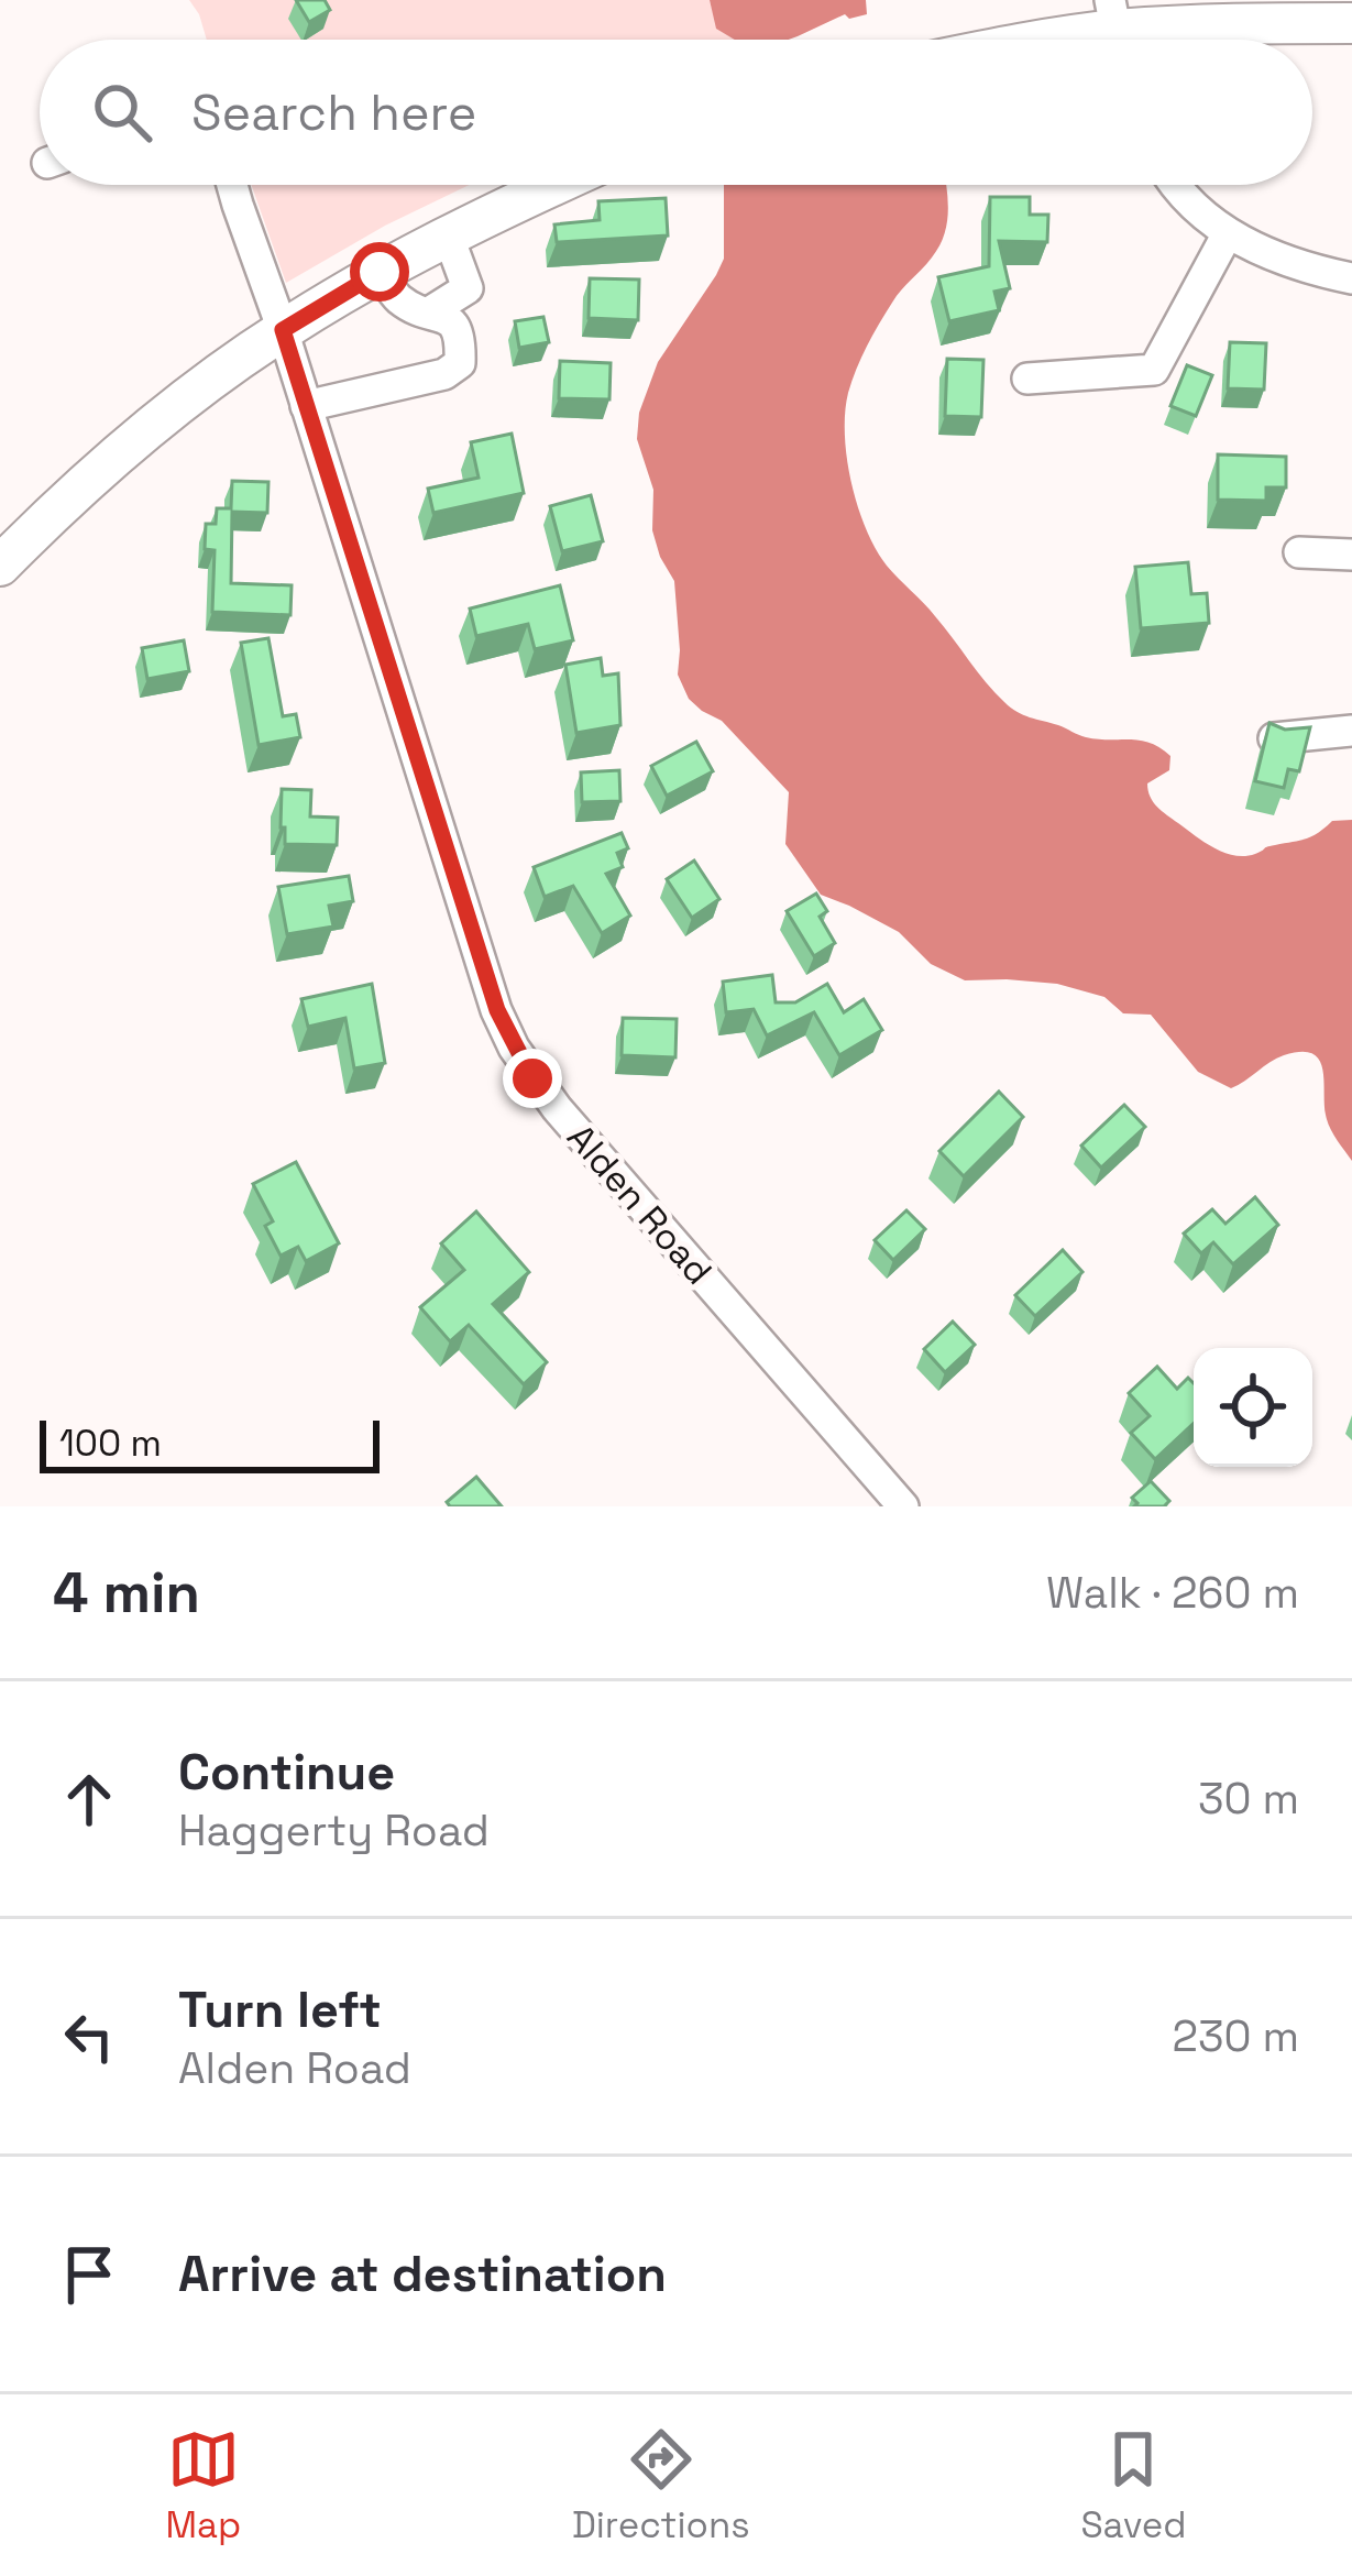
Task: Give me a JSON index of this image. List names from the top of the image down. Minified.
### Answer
{"streets":{"street":["Alden Road"]},"scale_bar":"100 m","page":{"search":"Search here","scale":"100 m","heading":["4 min","Walk · 260 m"],"list":[["Continue","Haggerty Road","30 m"],["Turn left","Alden Road","230 m"],"Arrive at destination"],"nav":["Map","Directions","Saved"]}}
